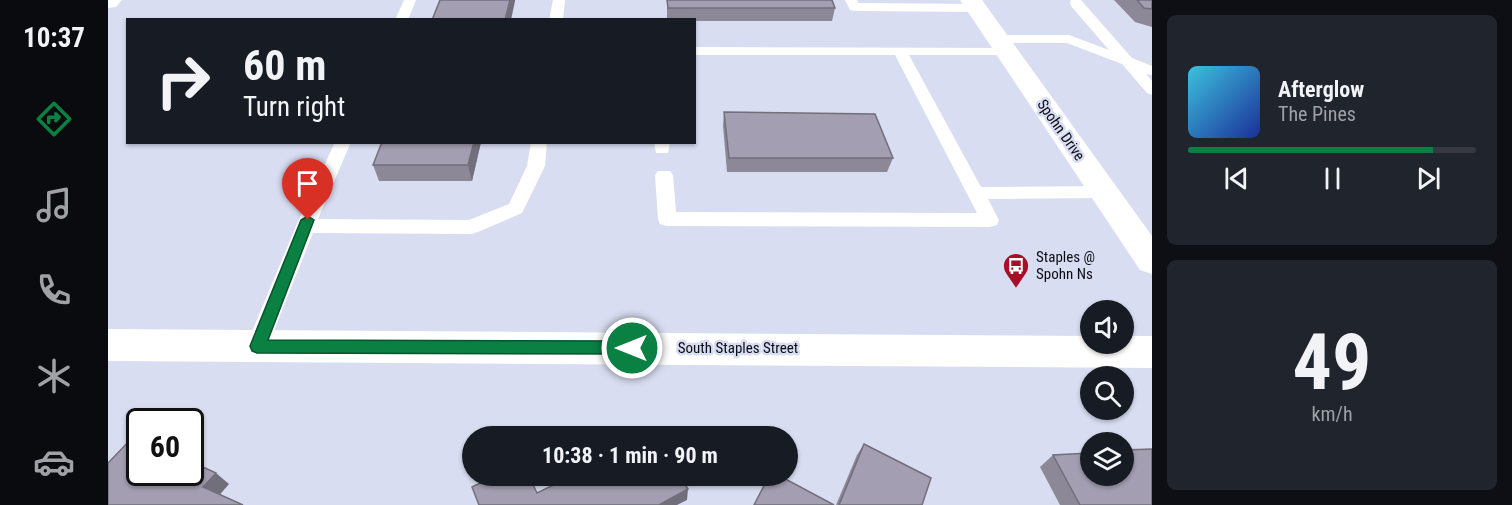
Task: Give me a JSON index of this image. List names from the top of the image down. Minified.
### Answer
{"streets":{"main road":["Spohn Drive","South Staples Street"]},"places":{"bus stop":["Staples @ Spohn Ns"]},"page":{"tabs":"10:37","turn":["60 m","Turn right"],"song":["Afterglow","The Pines"],"tile":["49","km/h"],"limit":"60","trip":"10:38 · 1 min · 90 m"}}
